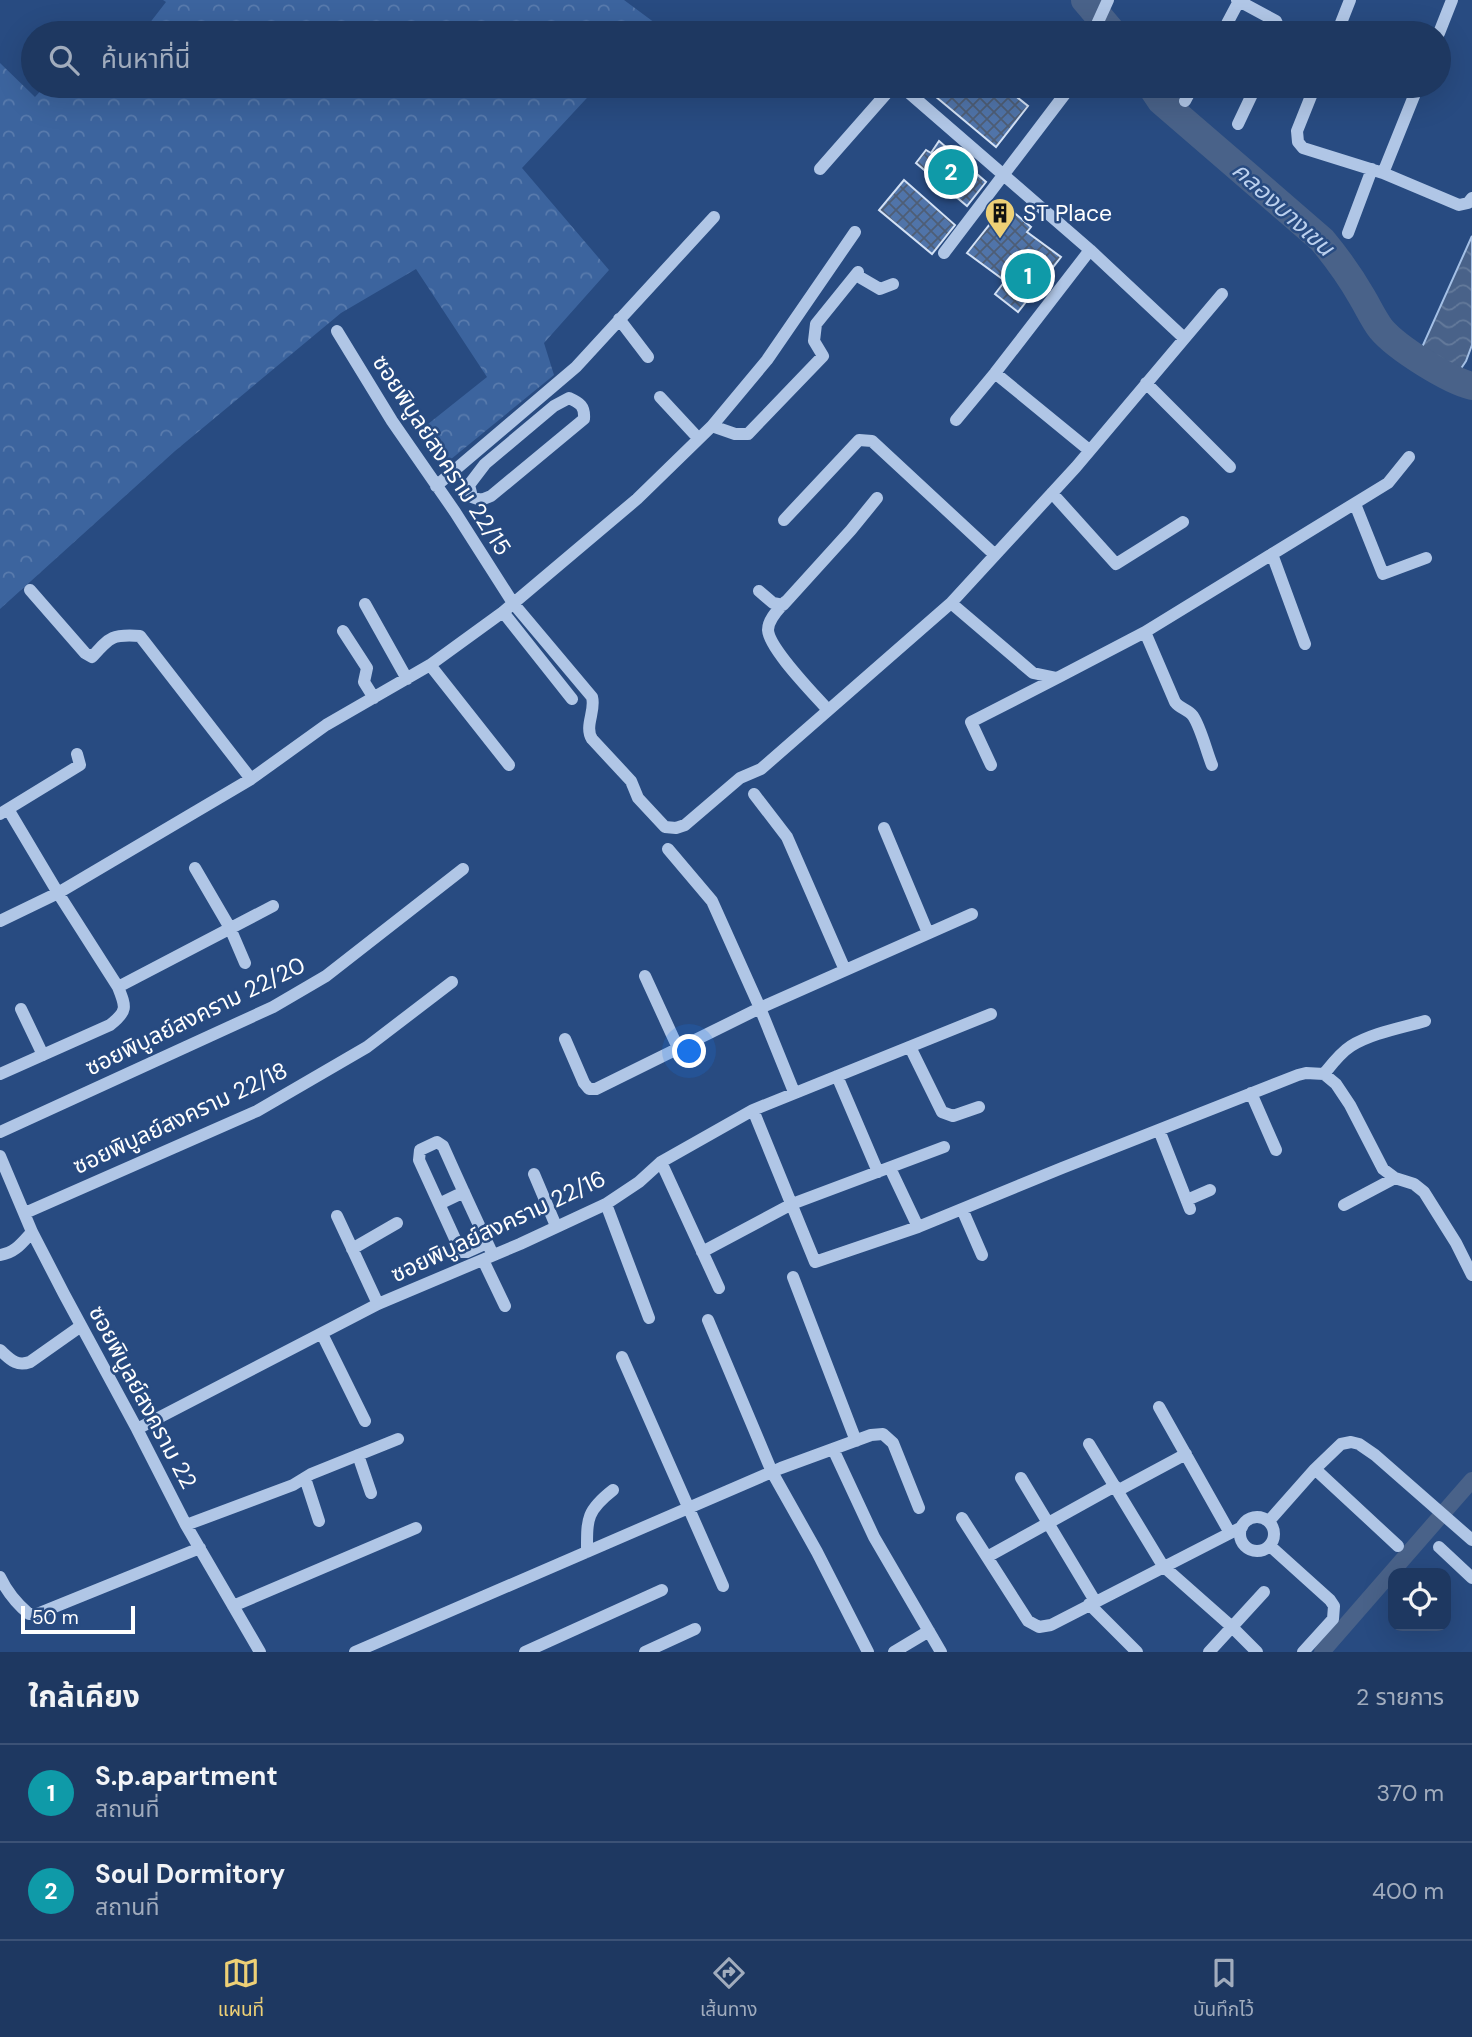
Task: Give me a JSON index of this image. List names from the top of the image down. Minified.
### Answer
{"streets":{"street":["ซอยพิบูลย์สงคราม 22/15","ซอยพิบูลย์สงคราม 22/20","ซอยพิบูลย์สงคราม 22/18","ซอยพิบูลย์สงคราม 22/16","ซอยพิบูลย์สงคราม 22"]},"crossings":[["ซอยพิบูลย์สงคราม 22/18","ซอยพิบูลย์สงคราม 22"],["ซอยพิบูลย์สงคราม 22/16","ซอยพิบูลย์สงคราม 22"]],"water":["คลองบางเขน"],"places":{"building":["ST Place"]},"scale_bar":"50 m","page":{"search":"ค้นหาที่นี่","pins":["2","1"],"scale":"50 m","heading":["ใกล้เคียง","2 รายการ"],"list":[{"mark":"1","name":"S.p.apartment","note":"สถานที่","value":"370 m"},{"mark":"2","name":"Soul Dormitory","note":"สถานที่","value":"400 m"}],"nav":["แผนที่","เส้นทาง","บันทึกไว้"]}}
